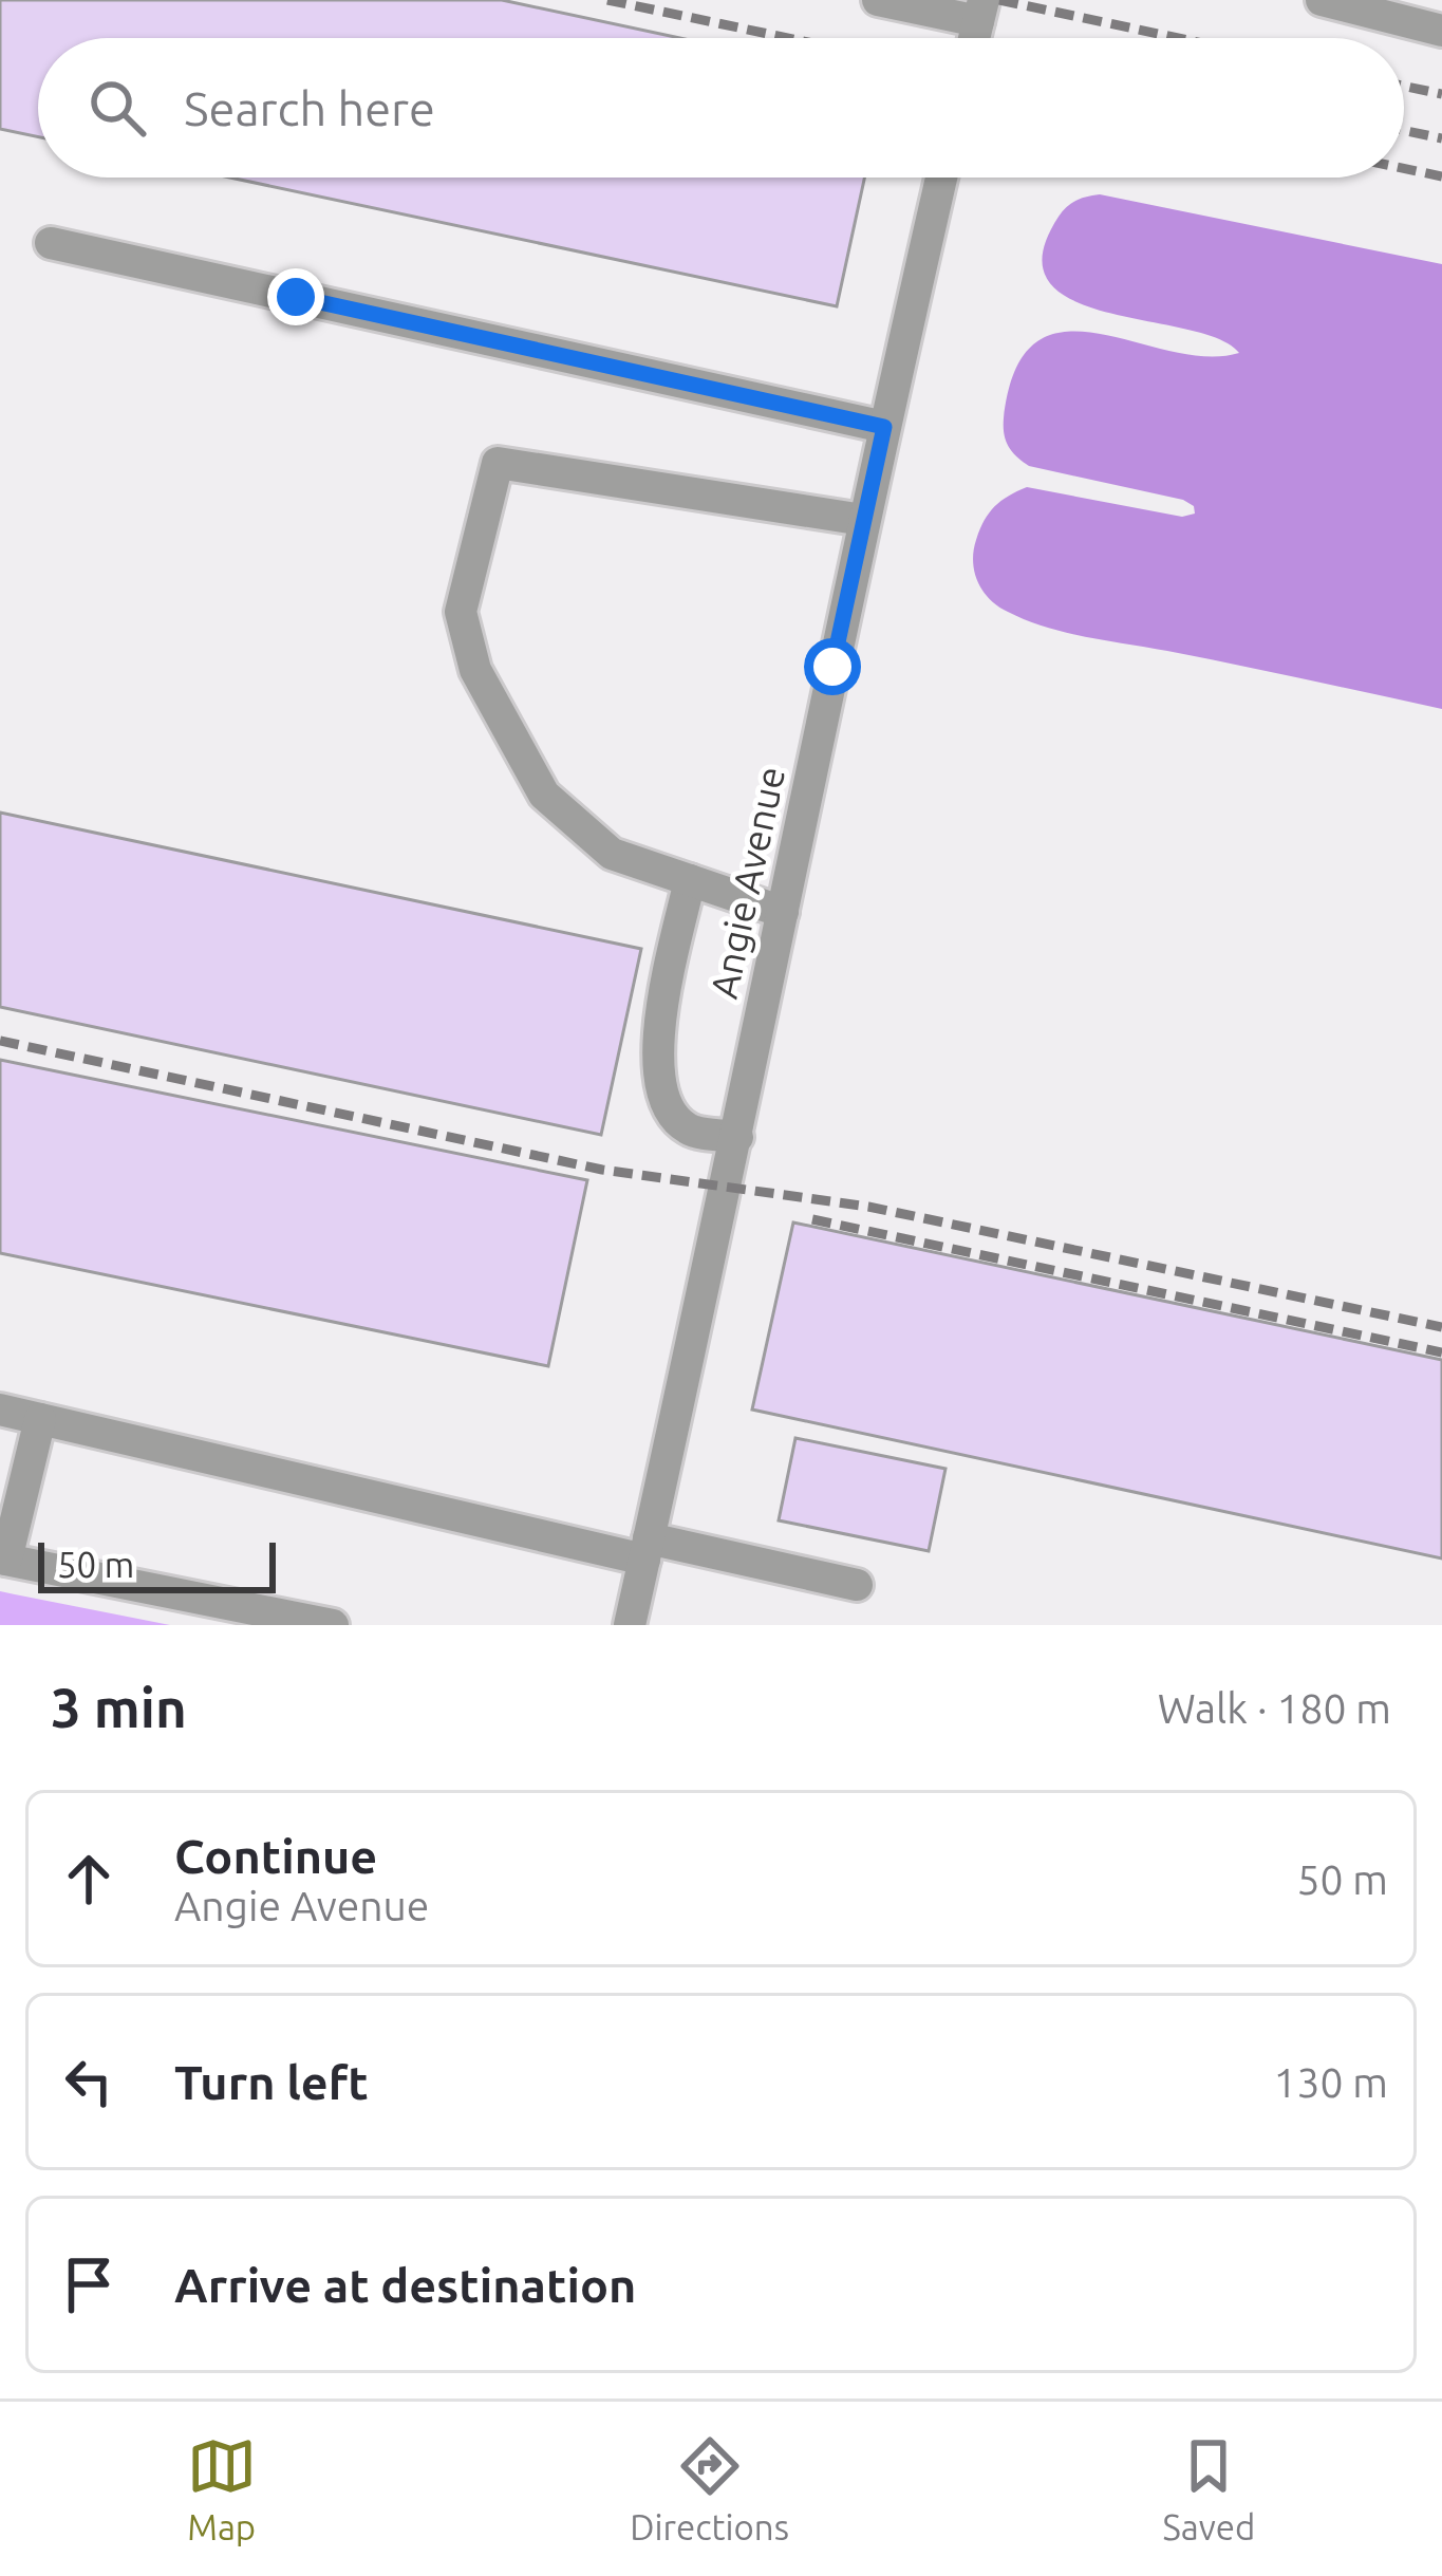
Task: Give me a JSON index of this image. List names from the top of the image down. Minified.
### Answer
{"streets":{"street":["Angie Avenue"]},"scale_bar":"50 m","page":{"search":"Search here","scale":"50 m","heading":["3 min","Walk · 180 m"],"list":[["Continue","Angie Avenue","50 m"],["Turn left","130 m"],"Arrive at destination"],"nav":["Map","Directions","Saved"]}}
